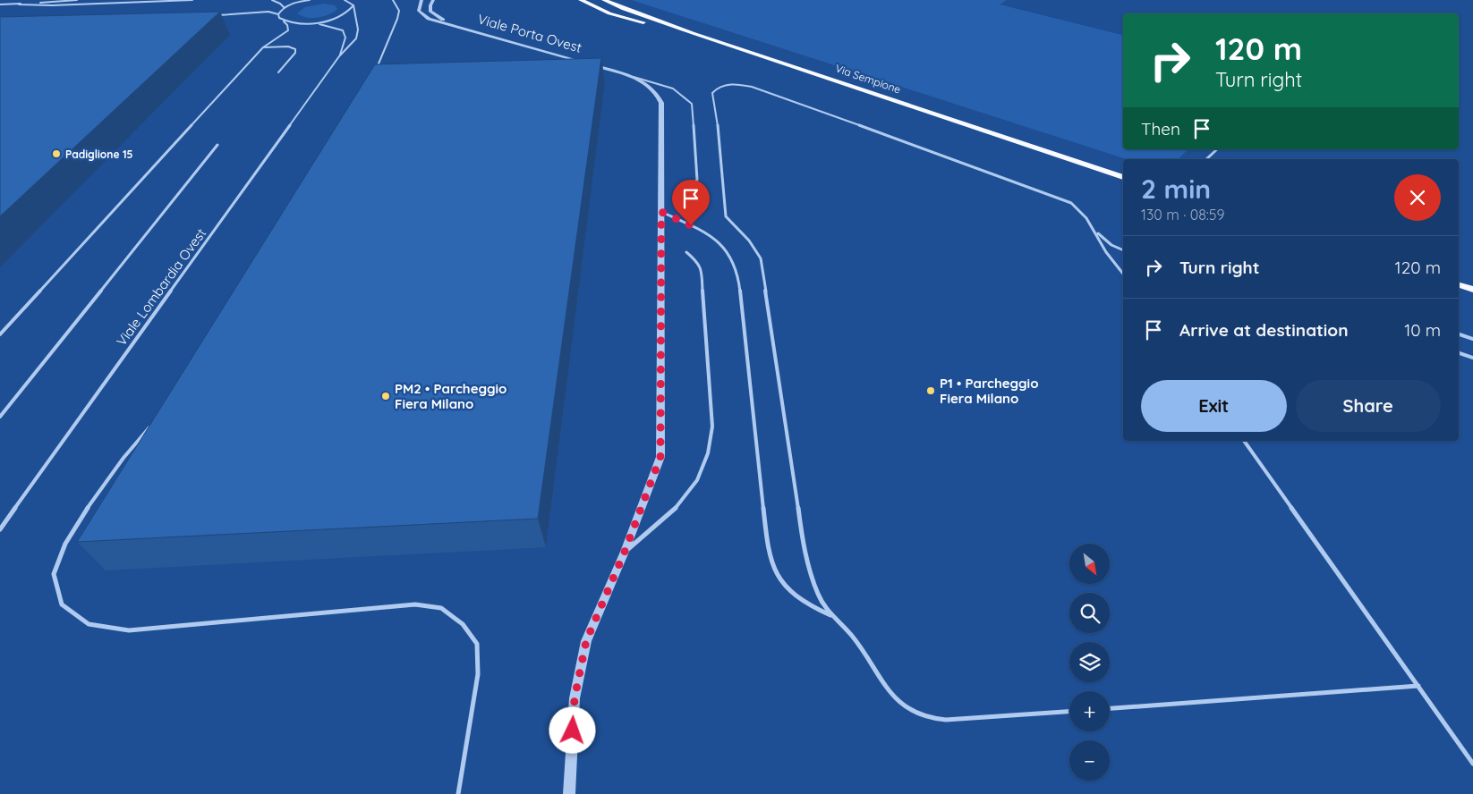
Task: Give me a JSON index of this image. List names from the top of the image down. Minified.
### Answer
{"streets":{"main road":["Via Sempione"],"street":["Viale Porta Ovest"],"lane":["Viale Lombardia Ovest"]},"places":["Padiglione 15","P1 • Parcheggio Fiera Milano","PM2 • Parcheggio Fiera Milano"],"north":"bottom right","page":{"turn":["120 m","Turn right"],"then":"Then","heading":["2 min","130 m · 08:59"],"list":[{"name":"Turn right","value":"120 m"},{"name":"Arrive at destination","value":"10 m"}],"buttons":["Exit","Share"],"map_buttons":["+","−"]}}
